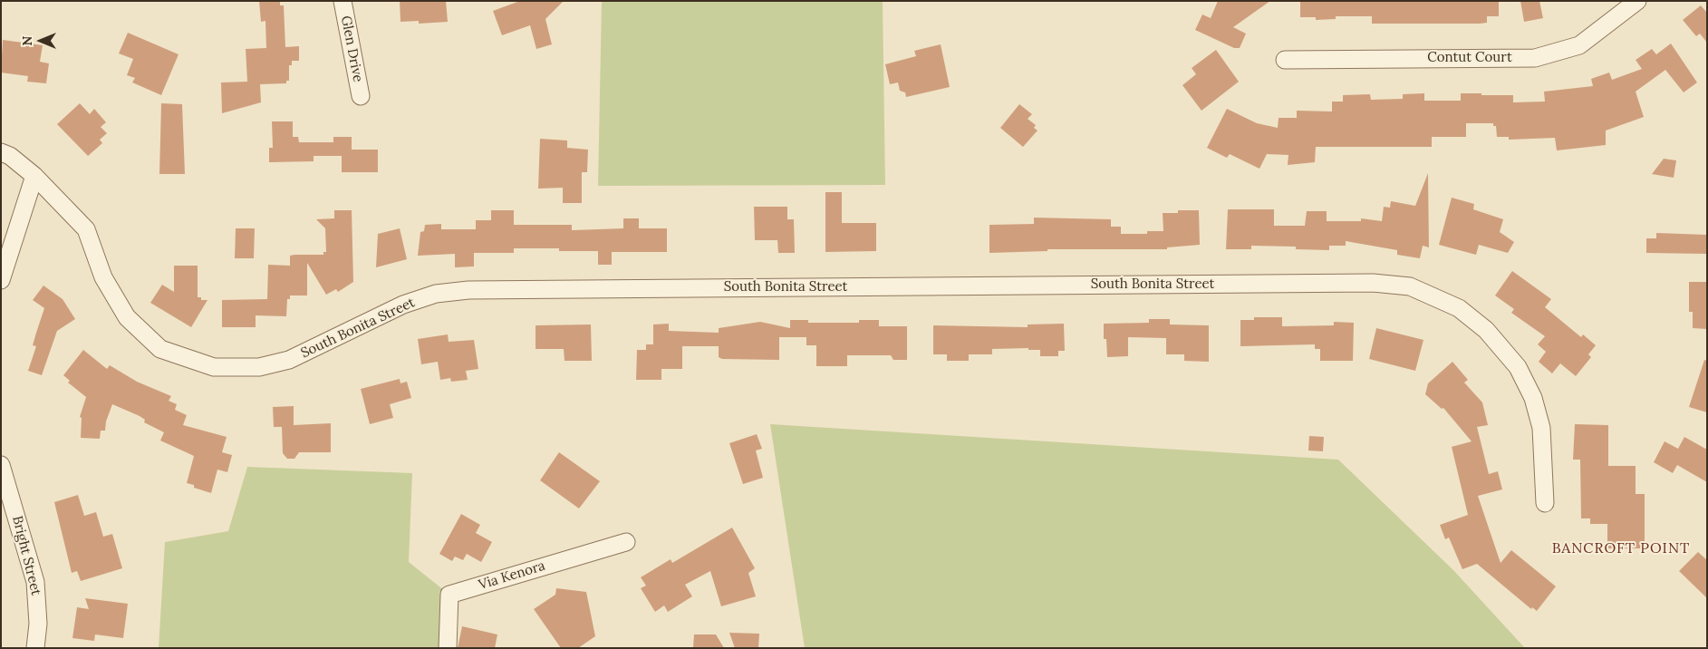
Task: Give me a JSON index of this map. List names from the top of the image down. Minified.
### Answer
{"streets":{"street":["Glen Drive","Contut Court","South Bonita Street","Bright Street","Via Kenora"]},"districts":["BANCROFT POINT"],"north":"left"}
